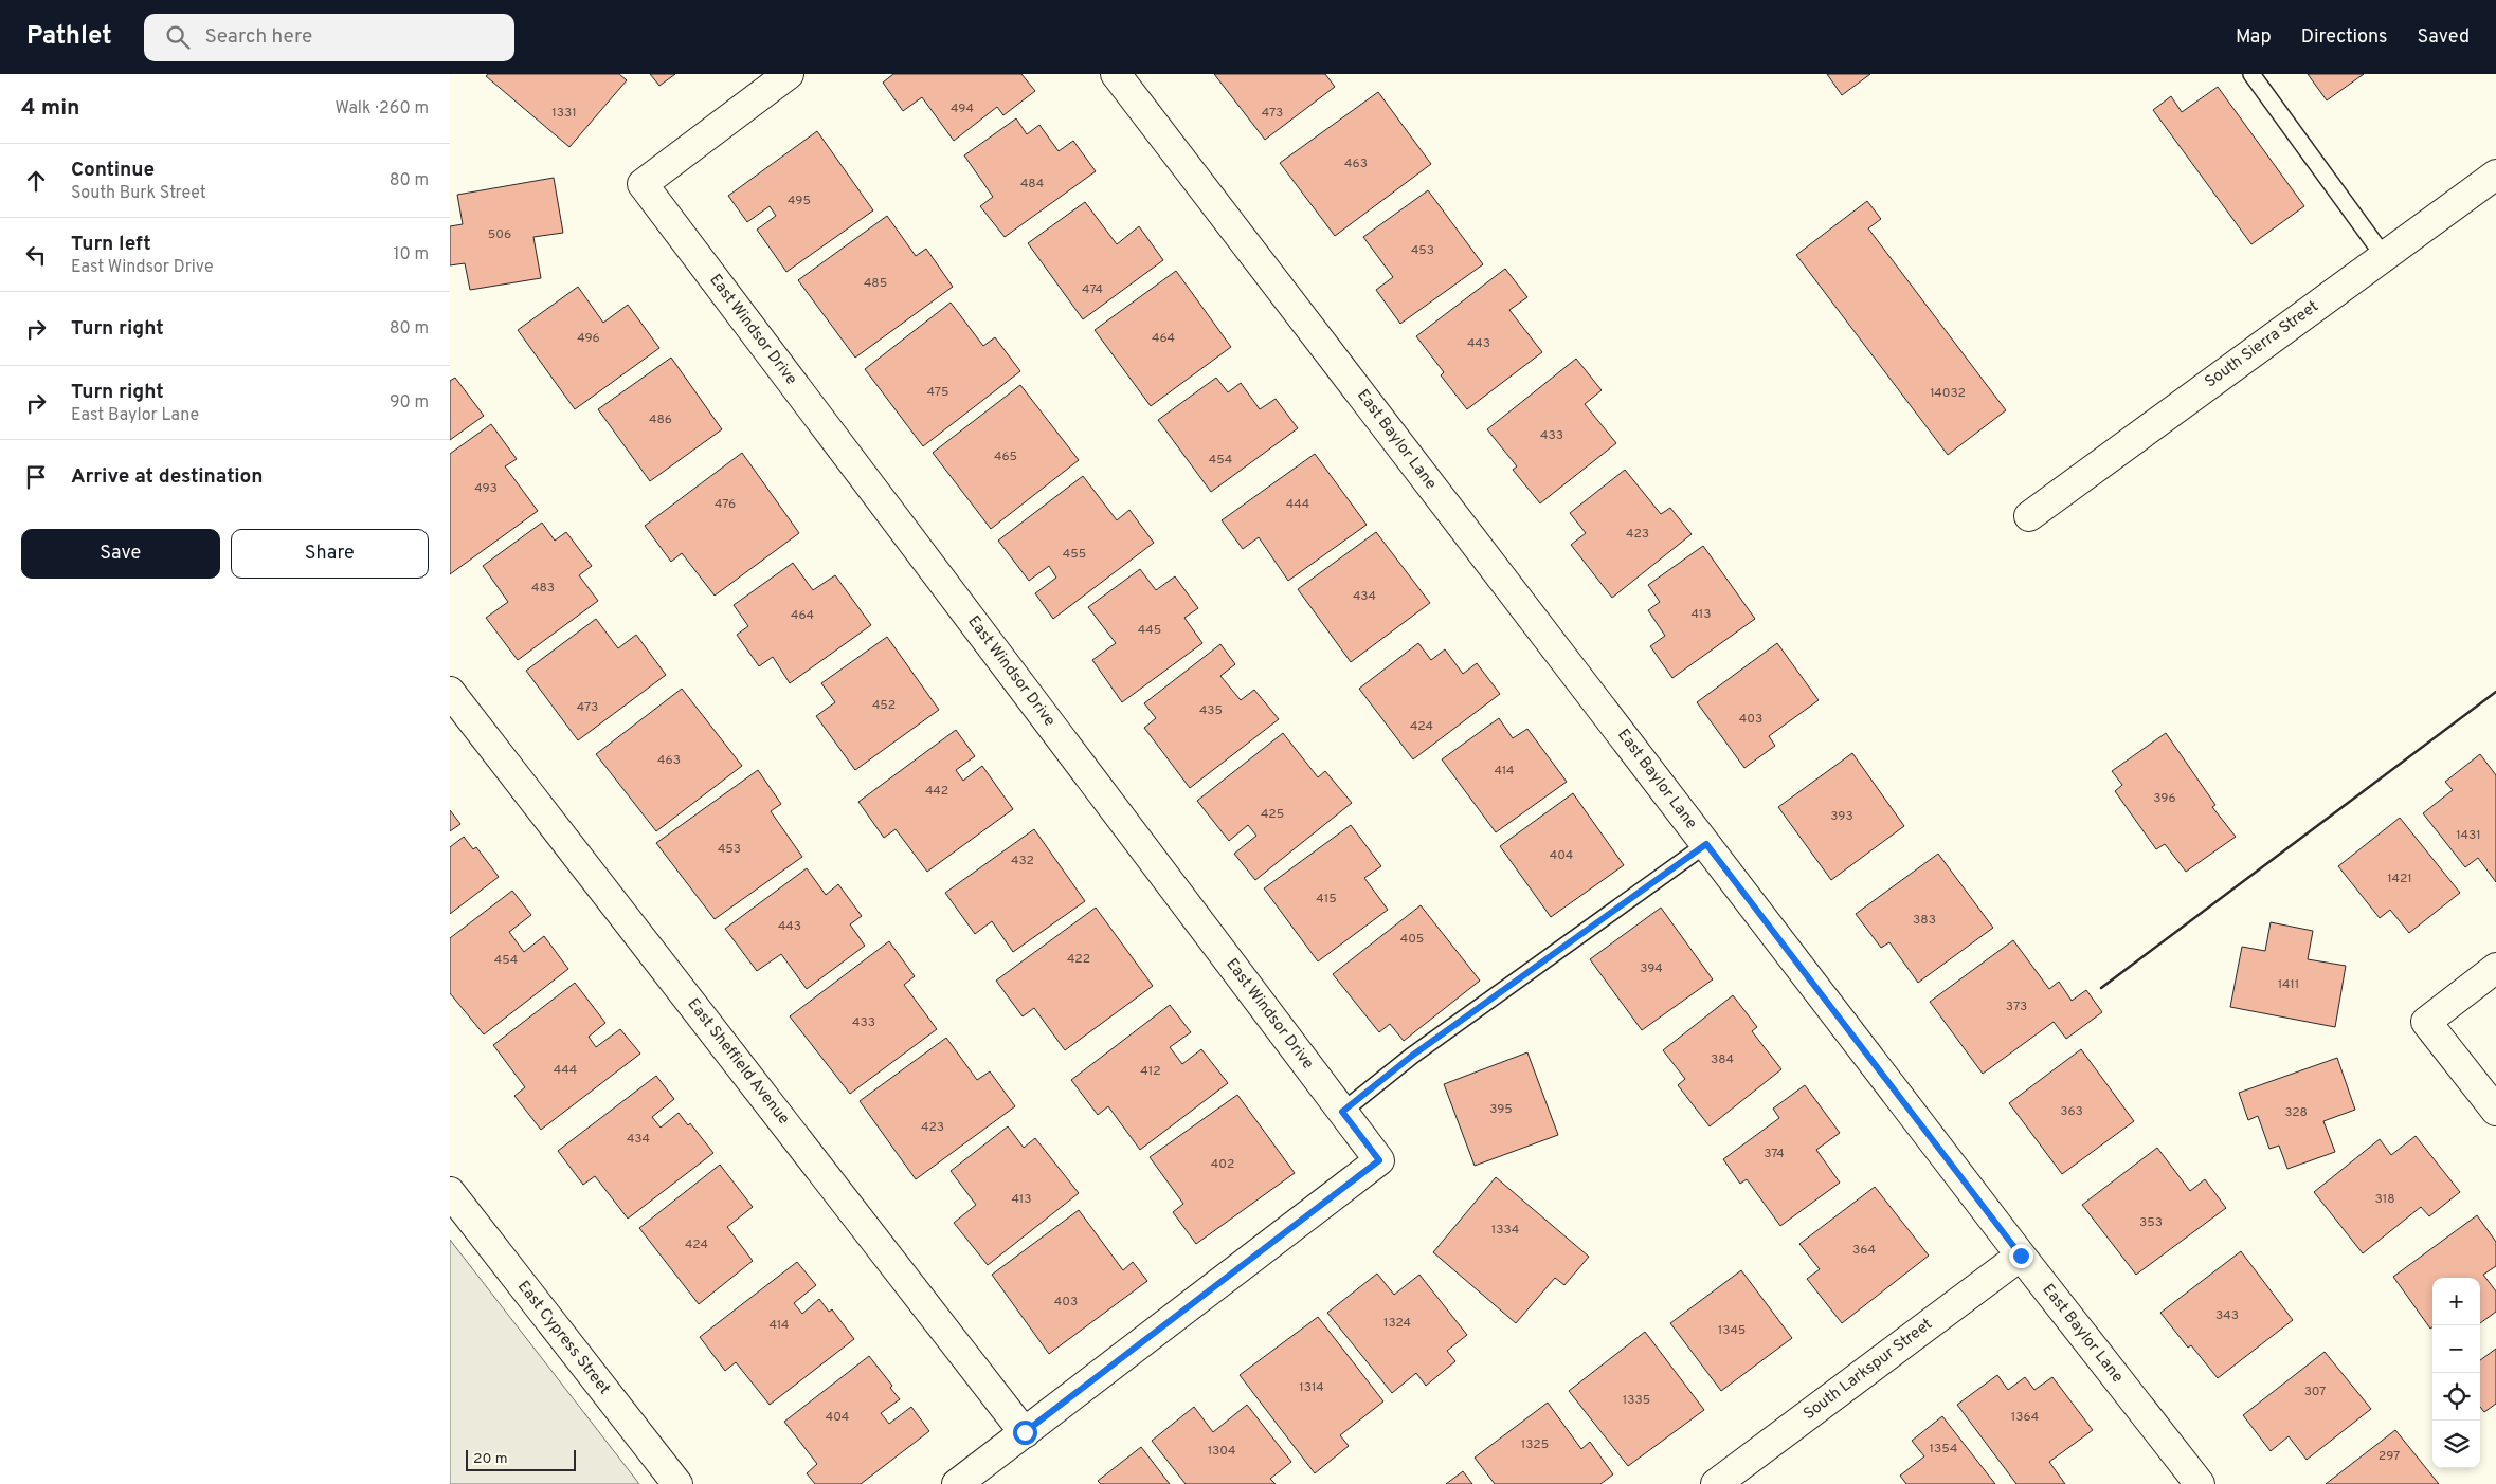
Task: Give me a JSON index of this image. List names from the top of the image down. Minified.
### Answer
{"streets":{"street":["East Windsor Drive","South Sierra Street","East Baylor Lane","East Sheffield Avenue","East Cypress Street","South Larkspur Street"]},"crossings":[["East Windsor Drive","East Sheffield Avenue"],["East Baylor Lane","South Larkspur Street"]],"house_numbers":["494","1331","473","463","484","495","506","453","485","474","496","464","443","475","14032","486","433","465","454","493","476","444","423","455","483","434","413","464","445","452","473","435","403","424","463","414","442","396","425","393","1431","453","404","432","1421","415","383","443","405","422","454","394","1411","373","433","384","444","412","395","363","328","423","434","374","402","413","318","353","1334","424","364","403","343","1324","414","1345","1314","307","1335","404","1364","1325","1354","1304","297"],"scale_bar":"20 m","page":{"header":"Pathlet","search":"Search here","nav":["Map","Directions","Saved"],"heading":["4 min","Walk · 260 m"],"list":[["Continue","South Burk Street","80 m"],["Turn left","East Windsor Drive","10 m"],["Turn right","80 m"],["Turn right","East Baylor Lane","90 m"],"Arrive at destination"],"buttons":["Save","Share"],"map_buttons":["+","−"],"scale":"20 m"}}
